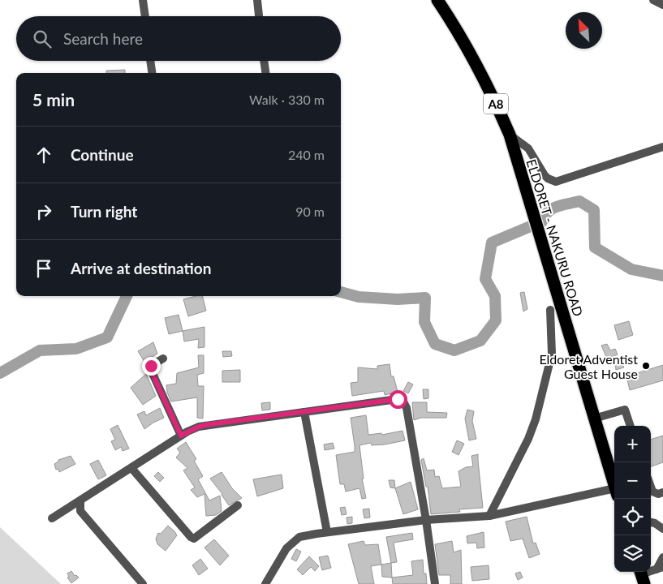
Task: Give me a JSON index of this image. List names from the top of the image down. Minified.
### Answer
{"streets":{"highway":["A8","ELDORET - NAKURU ROAD"]},"places":["Eldoret Adventist Guest House"],"north":"top left","page":{"search":"Search here","heading":["5 min","Walk · 330 m"],"list":[["Continue","240 m"],["Turn right","90 m"],"Arrive at destination"],"map_buttons":["+","−"]}}
